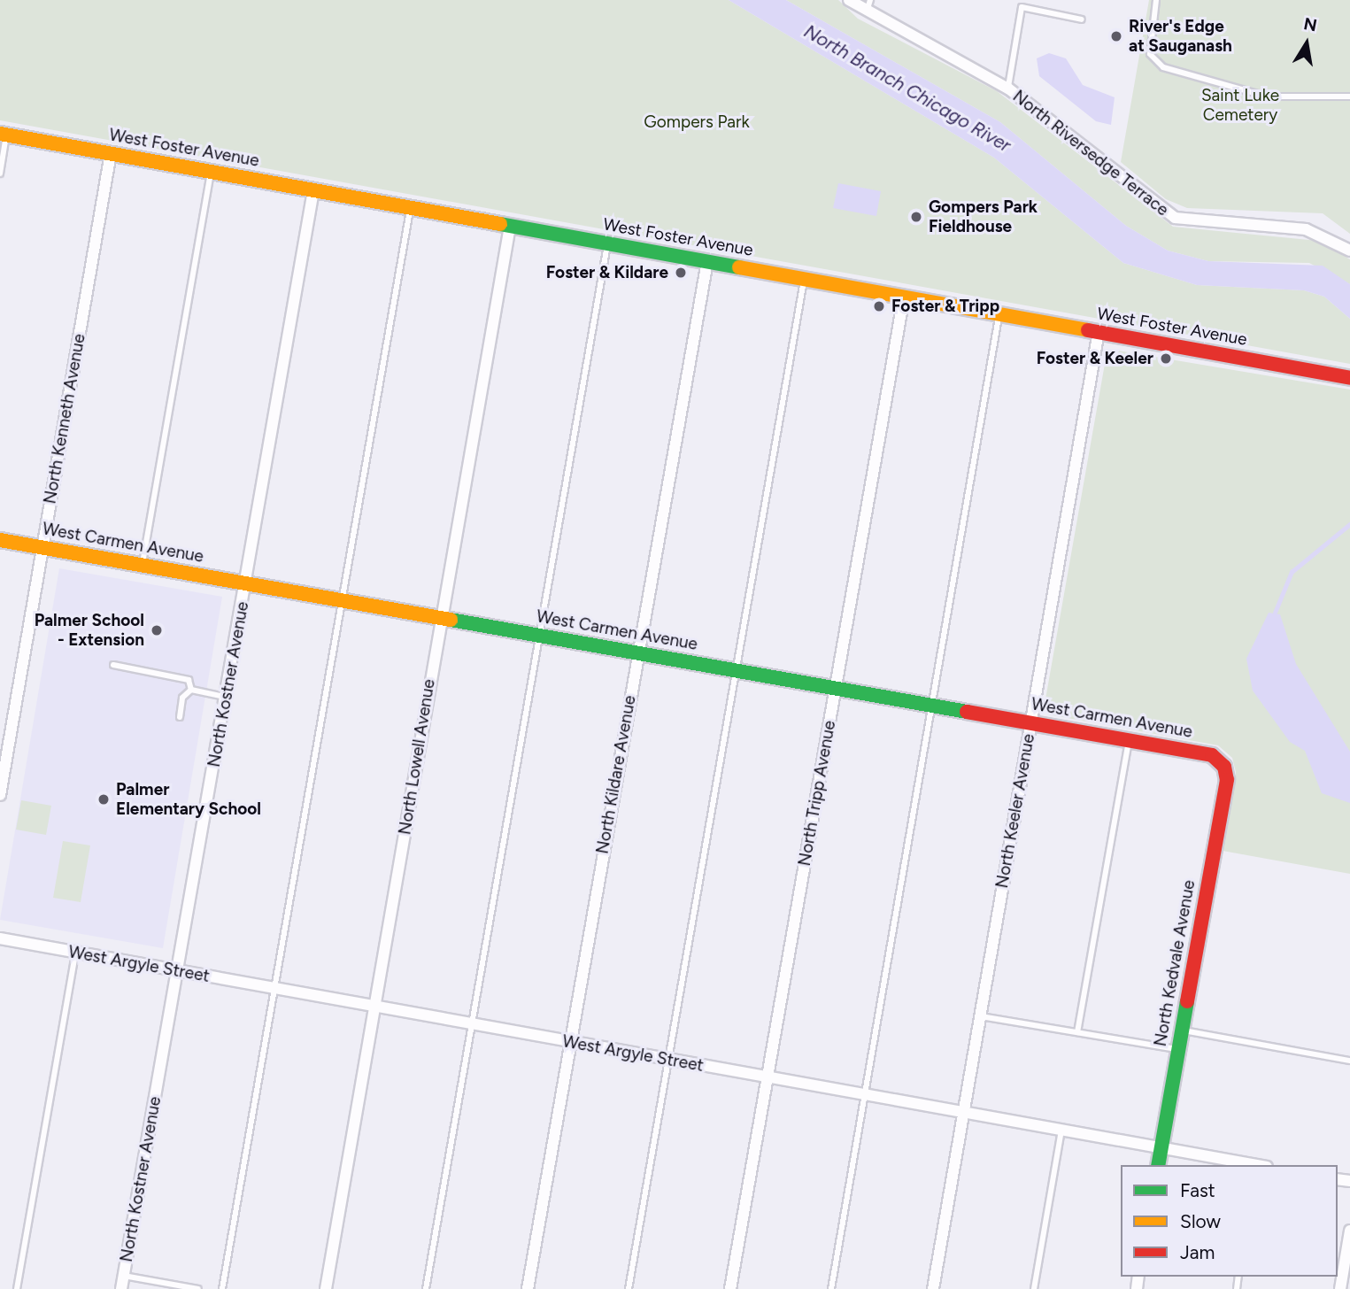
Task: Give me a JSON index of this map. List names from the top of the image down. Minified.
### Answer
{"streets":{"street":["West Foster Avenue","North Riversedge Terrace","North Kenneth Avenue","West Carmen Avenue","North Kostner Avenue","North Lowell Avenue","North Kildare Avenue","North Tripp Avenue","North Keeler Avenue","North Kedvale Avenue","West Argyle Street"]},"crossings":[["West Foster Avenue","North Kenneth Avenue"],["West Foster Avenue","North Kostner Avenue"],["West Foster Avenue","North Lowell Avenue"],["West Foster Avenue","North Kildare Avenue"],["West Foster Avenue","North Tripp Avenue"],["West Foster Avenue","North Keeler Avenue"],["North Kenneth Avenue","West Carmen Avenue"],["West Carmen Avenue","North Kostner Avenue"],["West Carmen Avenue","North Lowell Avenue"],["West Carmen Avenue","North Kildare Avenue"],["West Carmen Avenue","North Tripp Avenue"],["West Carmen Avenue","North Keeler Avenue"],["West Carmen Avenue","North Kedvale Avenue"],["North Kostner Avenue","West Argyle Street"],["North Lowell Avenue","West Argyle Street"],["North Kildare Avenue","West Argyle Street"],["North Tripp Avenue","West Argyle Street"],["North Keeler Avenue","West Argyle Street"],["North Kedvale Avenue","West Argyle Street"]],"water":["North Branch Chicago River"],"parks":["Saint Luke Cemetery","Gompers Park"],"places":["River's Edge at Sauganash","Gompers Park Fieldhouse","Foster & Kildare","Foster & Tripp","Foster & Keeler","Palmer School - Extension","Palmer Elementary School"],"legend":["Fast","Slow","Jam"],"north":"top"}
